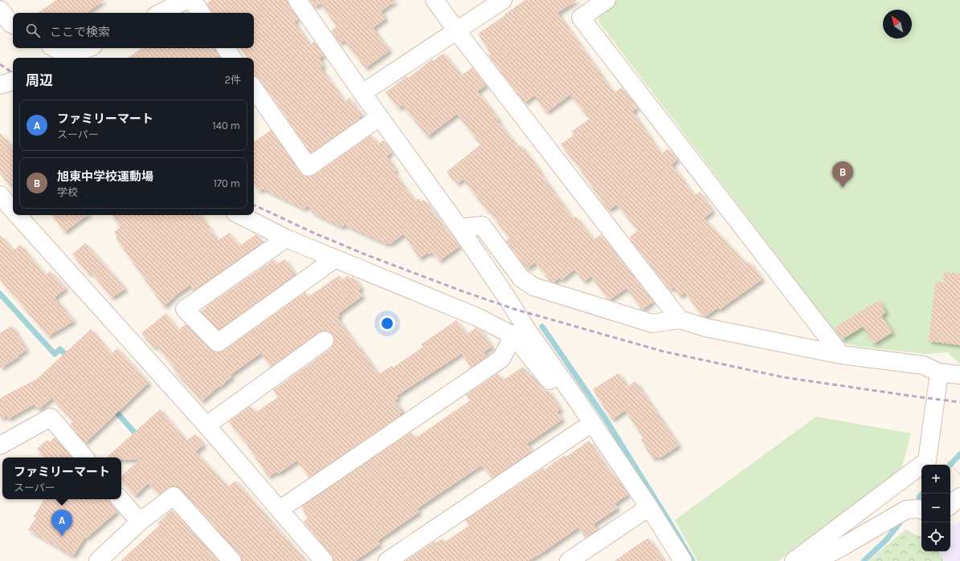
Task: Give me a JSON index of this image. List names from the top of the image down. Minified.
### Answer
{"north":"top left","page":{"search":"ここで検索","heading":["周辺","2件"],"list":[{"mark":"A","name":"ファミリーマート","note":"スーパー","value":"140 m"},{"mark":"B","name":"旭東中学校運動場","note":"学校","value":"170 m"}],"pins":["B","A"],"popup":["ファミリーマート","スーパー"],"map_buttons":["+","−"]}}
